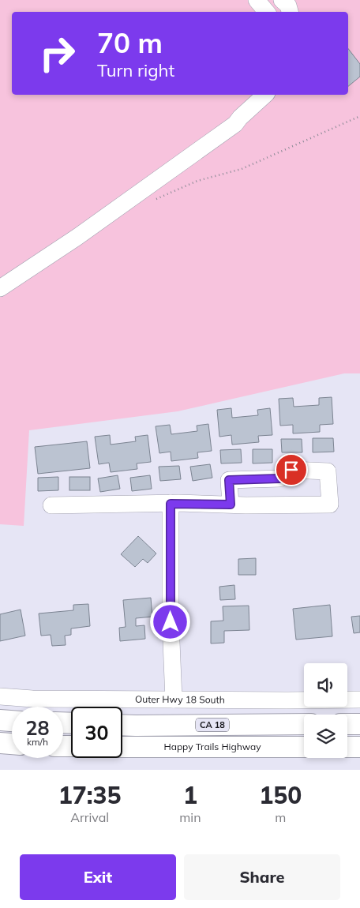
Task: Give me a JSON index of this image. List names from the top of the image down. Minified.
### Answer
{"streets":{"main road":["CA 18","Happy Trails Highway"],"street":["Outer Hwy 18 South"]},"page":{"turn":["70 m","Turn right"],"speed":"28 km/h","limit":"30","eta":["17:35","Arrival","1","min","150","m"],"buttons":["Exit","Share"]}}
